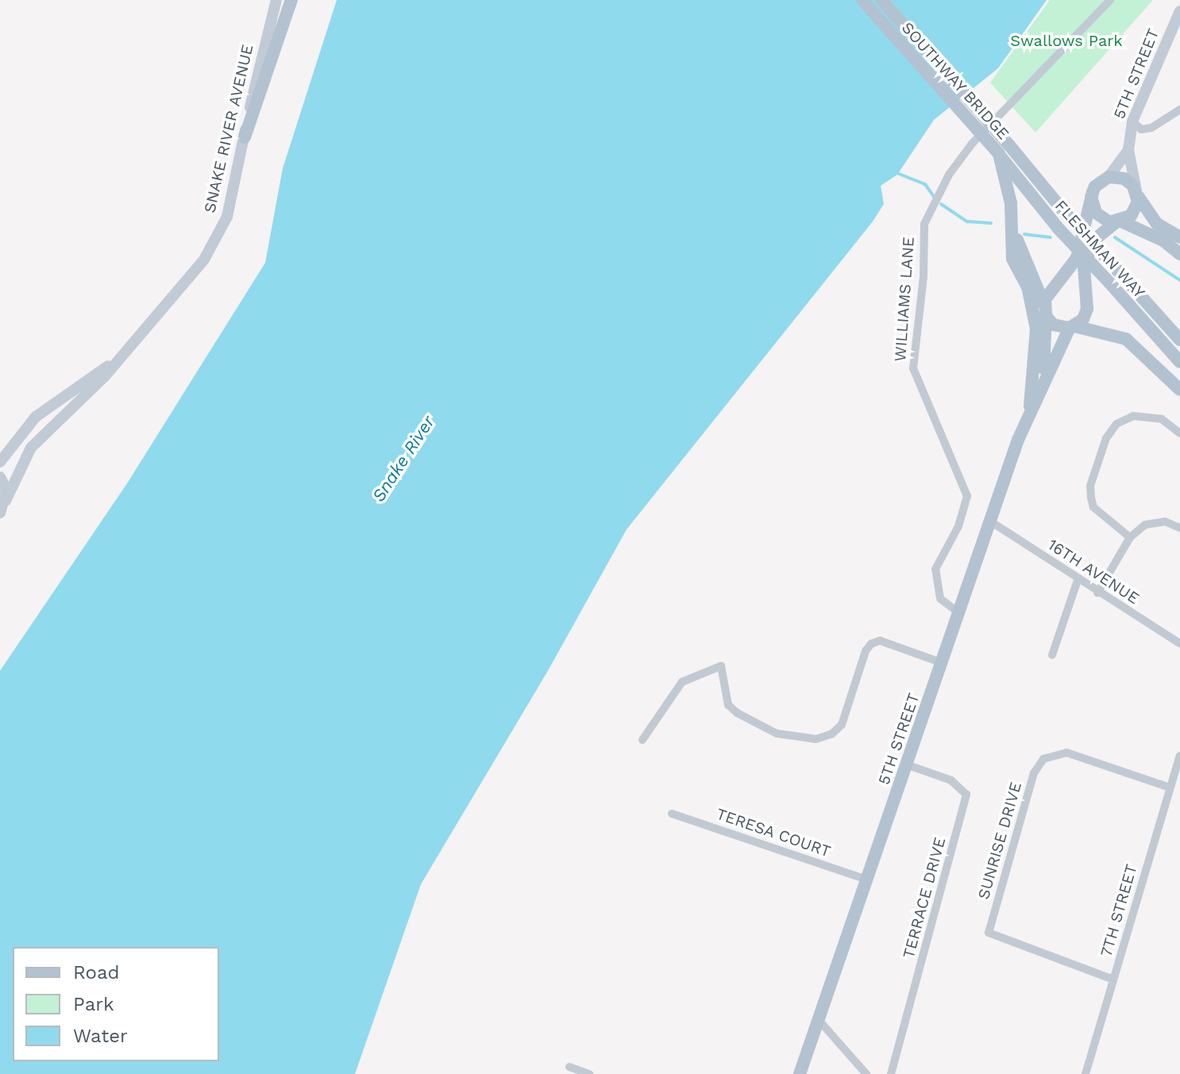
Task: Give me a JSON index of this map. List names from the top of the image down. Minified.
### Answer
{"streets":{"main road":["5TH STREET","SOUTHWAY BRIDGE","SNAKE RIVER AVENUE","FLESHMAN WAY"],"street":["WILLIAMS LANE","16TH AVENUE","TERESA COURT","SUNRISE DRIVE","TERRACE DRIVE","7TH STREET"]},"crossings":[["5TH STREET","WILLIAMS LANE"],["5TH STREET","16TH AVENUE"],["5TH STREET","TERESA COURT"],["5TH STREET","TERRACE DRIVE"],["SOUTHWAY BRIDGE","FLESHMAN WAY"],["SUNRISE DRIVE","7TH STREET"]],"water":["Snake River"],"parks":["Swallows Park"],"legend":["Road","Park","Water"]}
